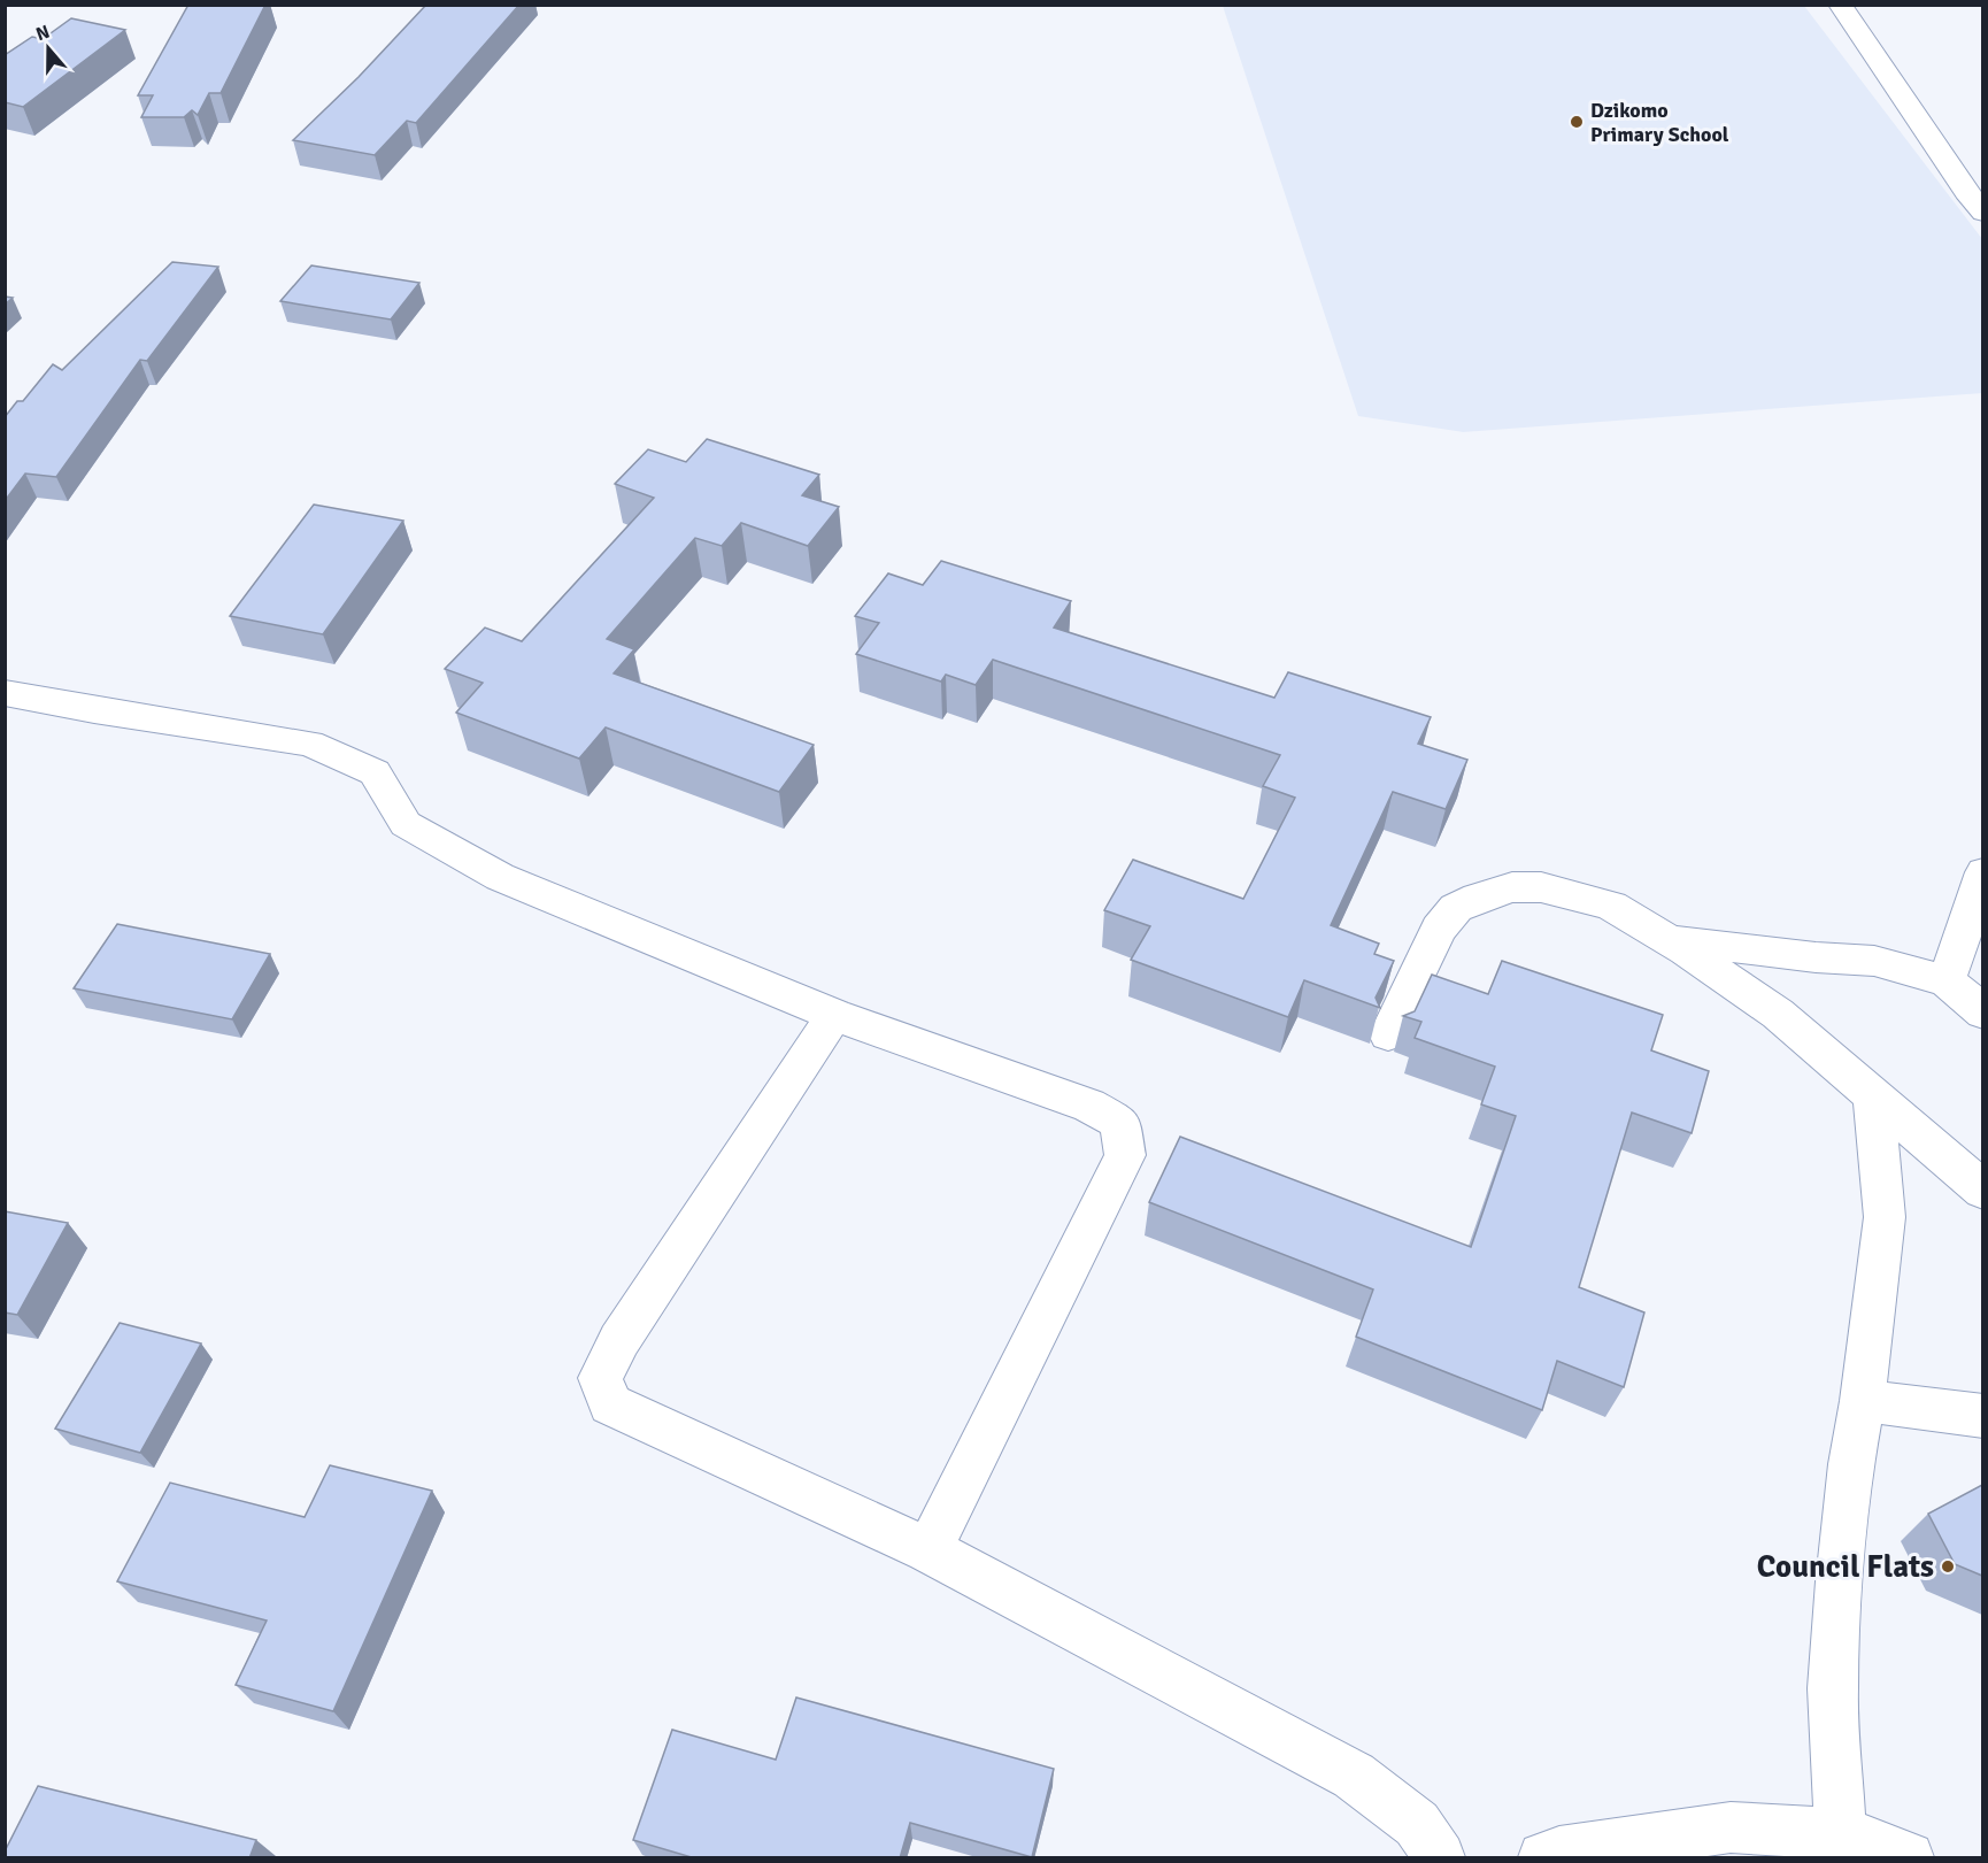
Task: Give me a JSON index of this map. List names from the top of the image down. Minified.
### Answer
{"places":["Dzikomo Primary School","Council Flats"],"north":"top"}
